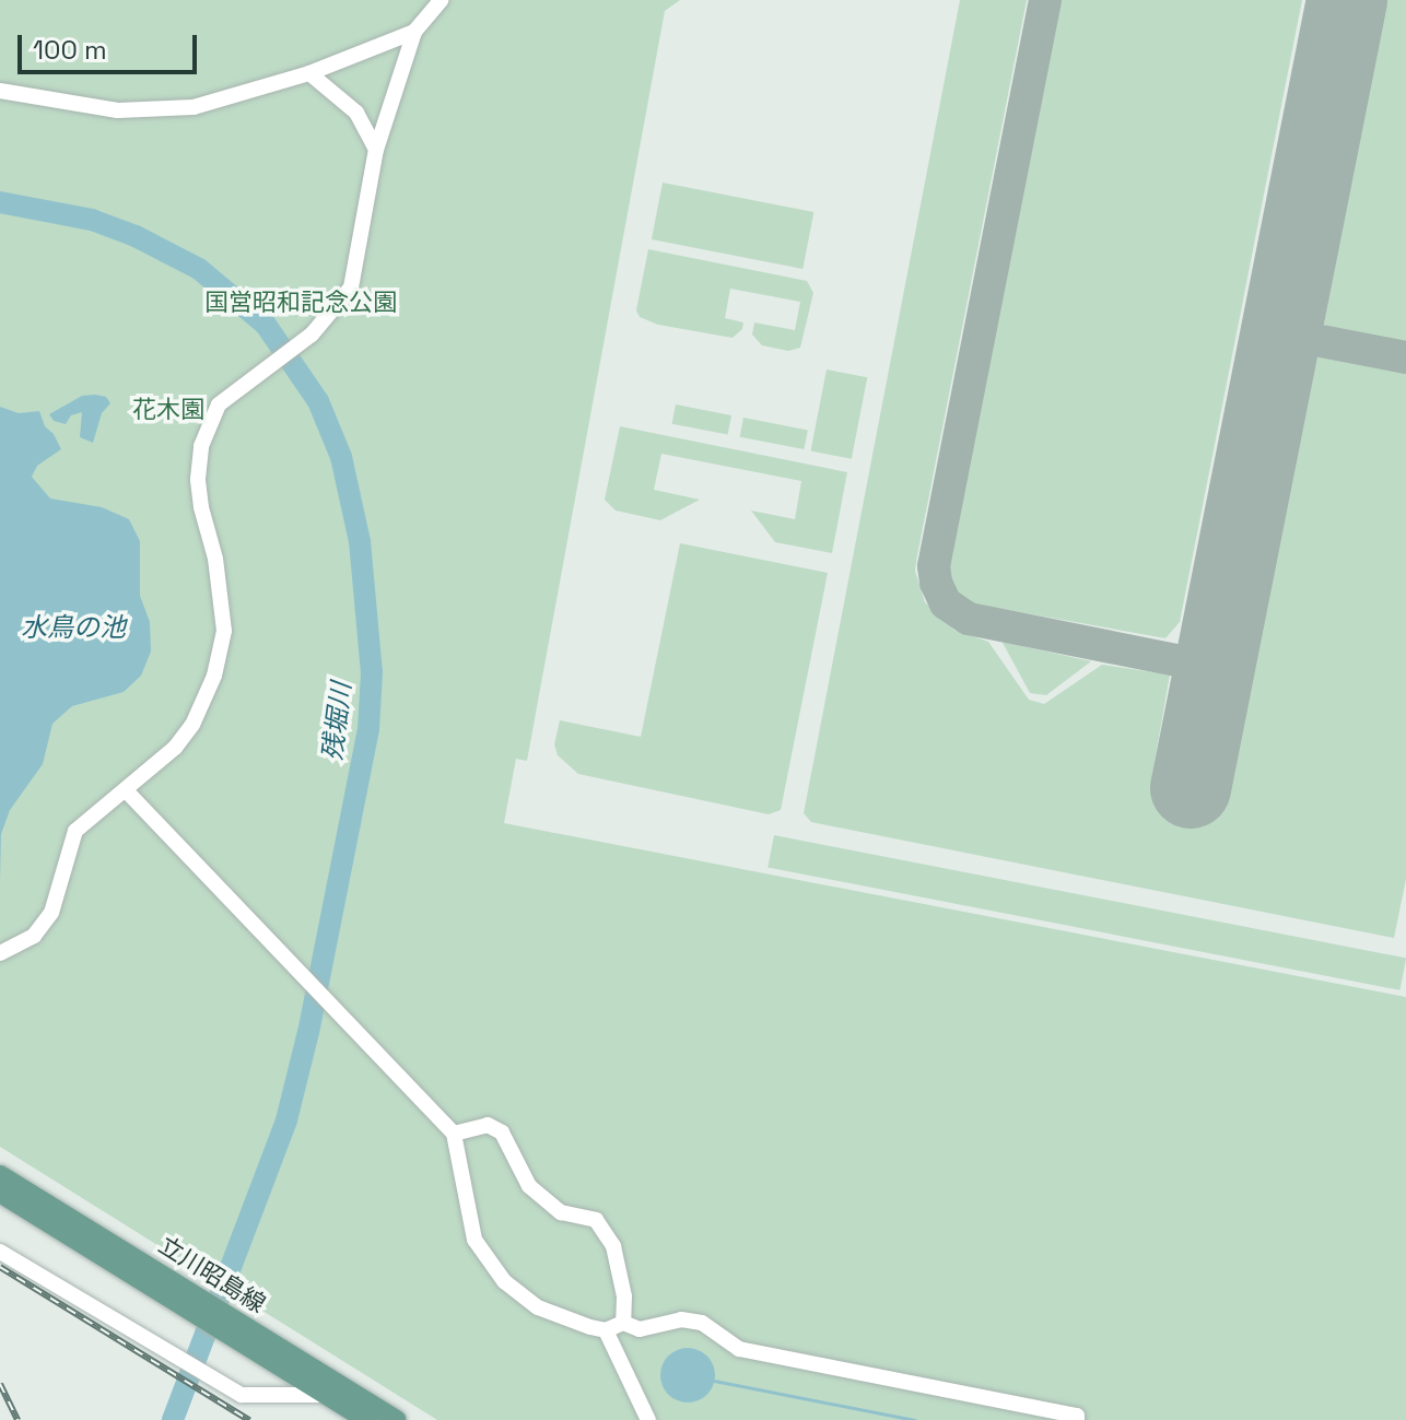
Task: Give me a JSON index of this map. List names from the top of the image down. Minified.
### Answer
{"streets":{"main road":["立川昭島線"]},"water":["水鳥の池","残堀川"],"parks":["国営昭和記念公園","花木園"],"scale_bar":"100 m"}
